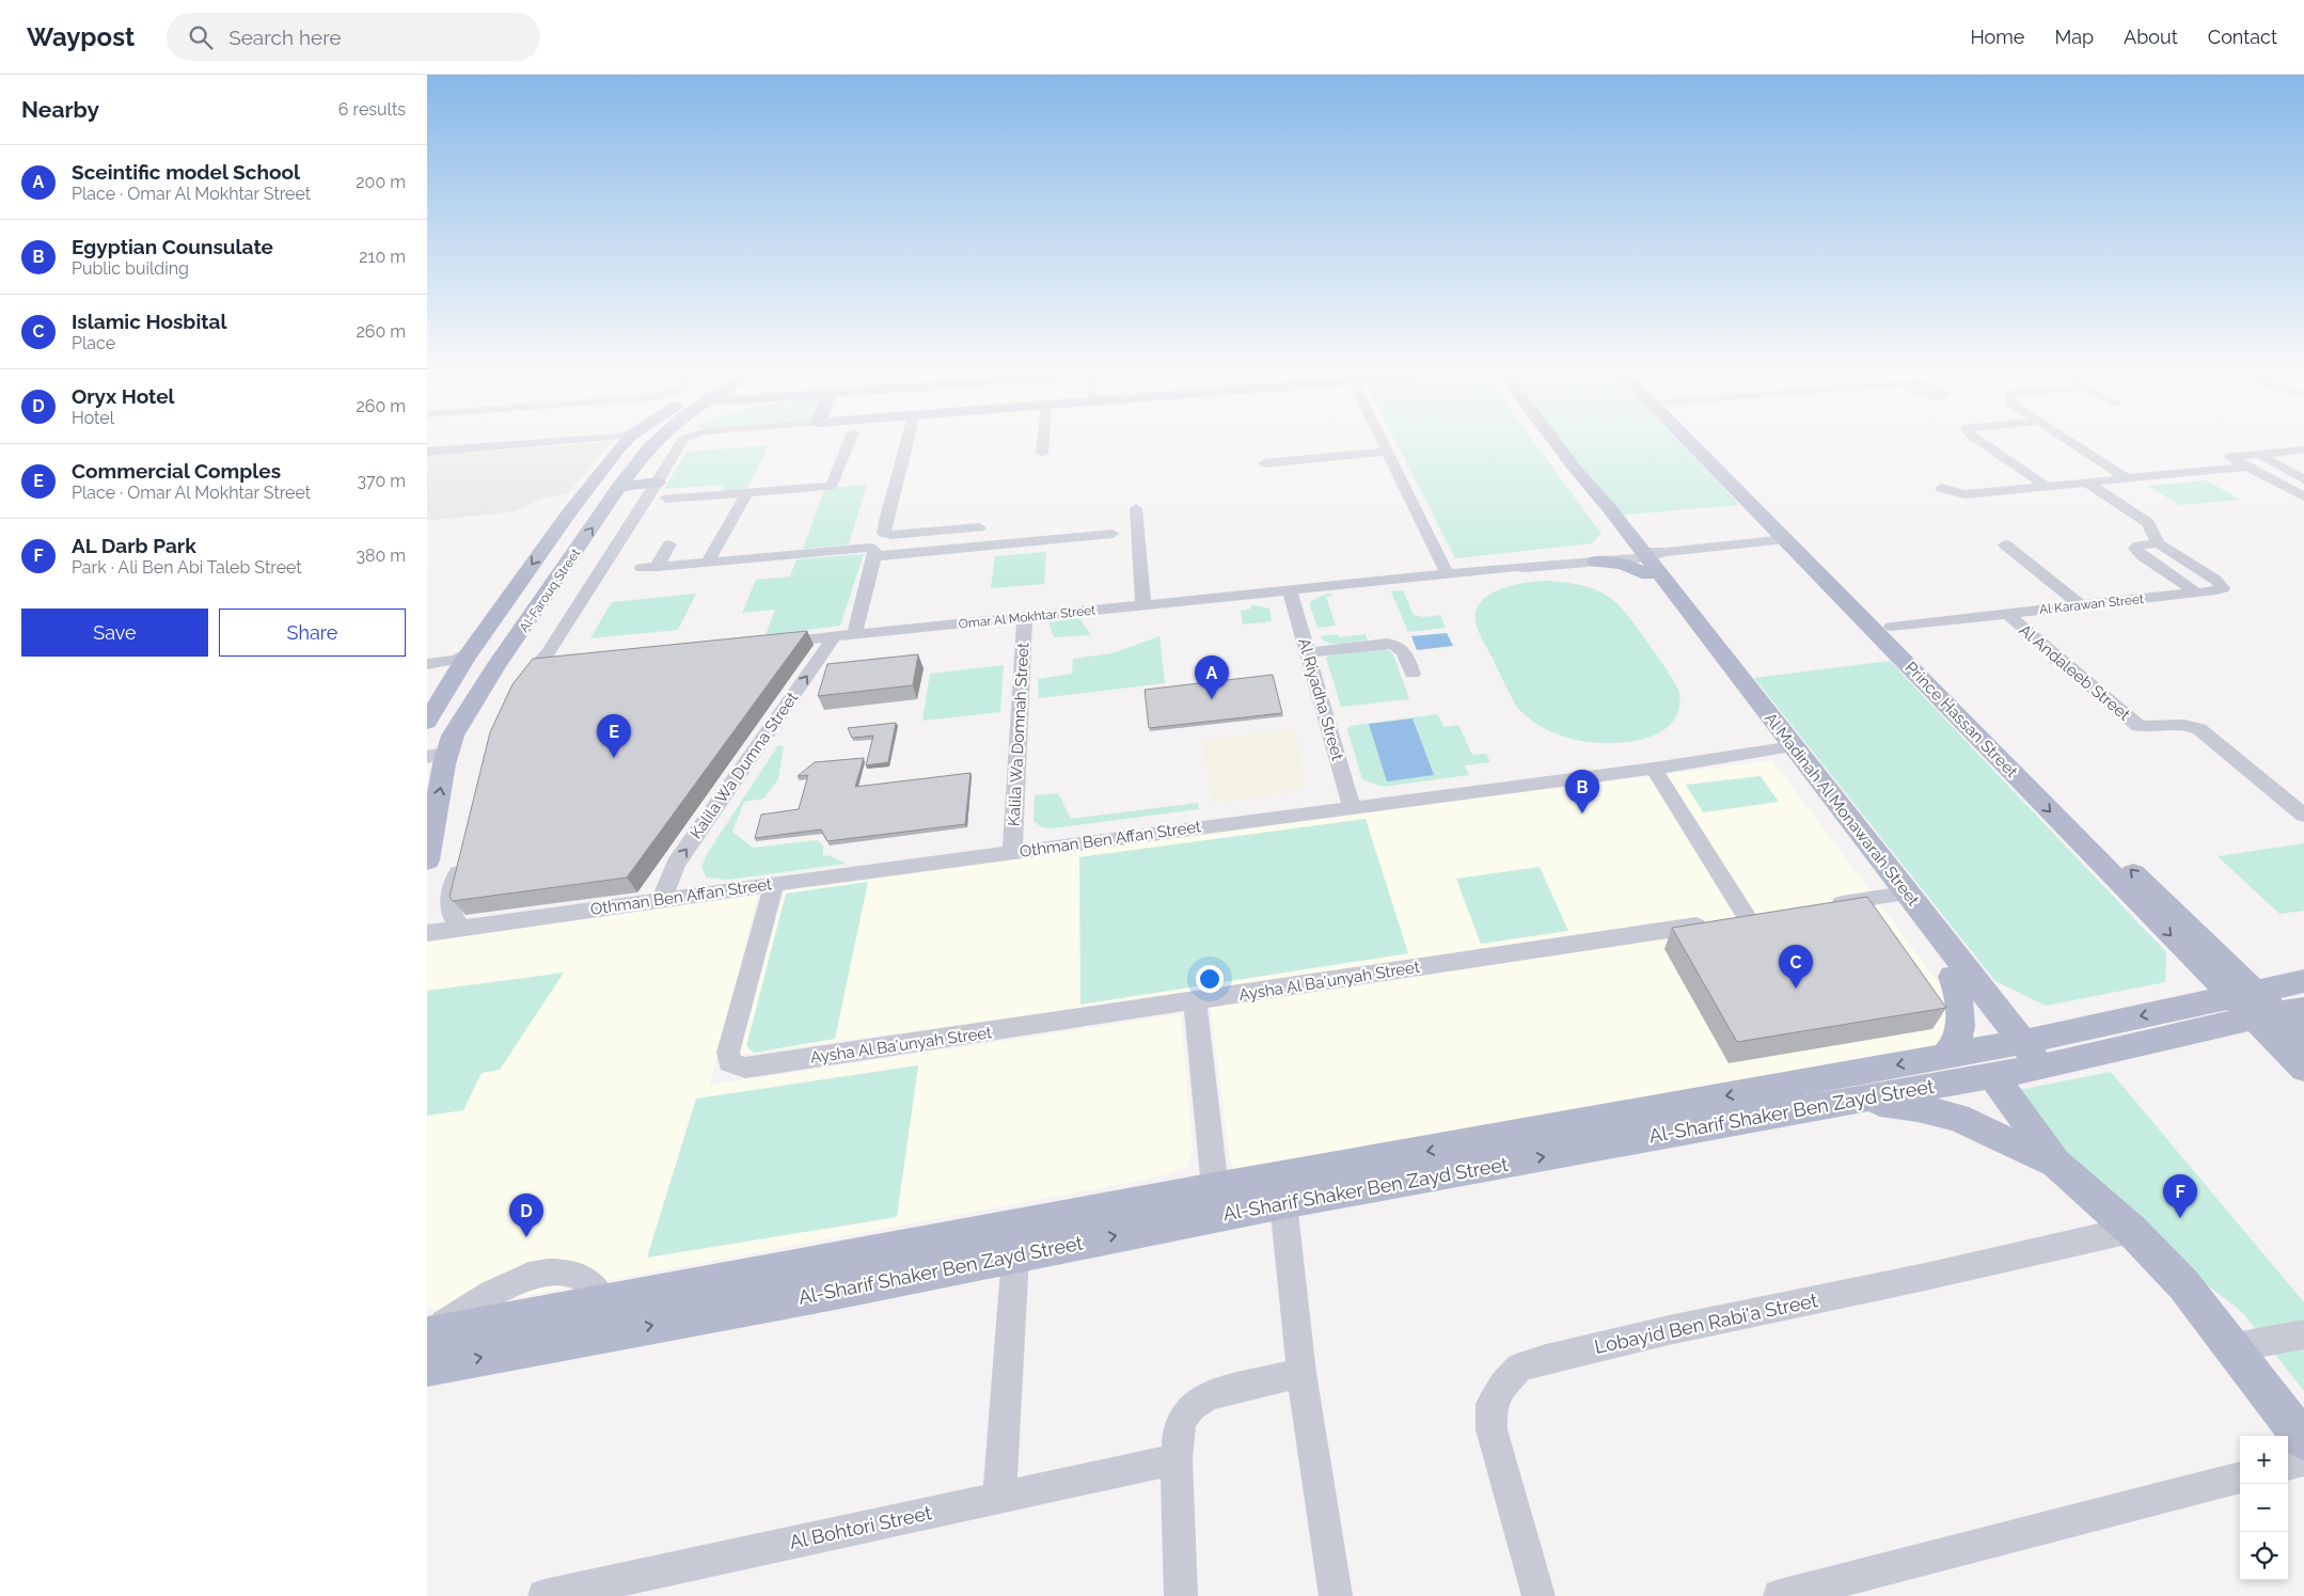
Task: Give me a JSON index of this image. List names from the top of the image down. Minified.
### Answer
{"streets":{"main road":["Al-Farouq Street","Prince Hassan Street","Al Madinah Al Monawarah Street","Al-Sharif Shaker Ben Zayd Street"],"street":["Al Karawan Street","Omar Al Mokhtar Street","Al Andaleeb Street","Al Riyadha Street","Kalila Wa Domnah Street","Kalila Wa Dumna Street","Othman Ben Affan Street","Aysha Al Ba'unyah Street","Lobayid Ben Rabi'a Street","Al Bohtori Street"]},"crossings":[["Al Karawan Street","Al Andaleeb Street"],["Al Karawan Street","Prince Hassan Street"],["Omar Al Mokhtar Street","Al Riyadha Street"],["Omar Al Mokhtar Street","Kalila Wa Domnah Street"],["Omar Al Mokhtar Street","Kalila Wa Dumna Street"],["Al Riyadha Street","Othman Ben Affan Street"],["Prince Hassan Street","Al-Sharif Shaker Ben Zayd Street"],["Kalila Wa Domnah Street","Othman Ben Affan Street"],["Kalila Wa Dumna Street","Othman Ben Affan Street"],["Al Madinah Al Monawarah Street","Othman Ben Affan Street"],["Al Madinah Al Monawarah Street","Al-Sharif Shaker Ben Zayd Street"],["Othman Ben Affan Street","Aysha Al Ba'unyah Street"]],"one_way":["Kalila Wa Dumna Street"],"page":{"header":"Waypost","search":"Search here","nav":["Home","Map","About","Contact"],"heading":["Nearby","6 results"],"list":[{"mark":"A","name":"Sceintific model School","note":"Place · Omar Al Mokhtar Street","value":"200 m"},{"mark":"B","name":"Egyptian Counsulate","note":"Public building","value":"210 m"},{"mark":"C","name":"Islamic Hosbital","note":"Place","value":"260 m"},{"mark":"D","name":"Oryx Hotel","note":"Hotel","value":"260 m"},{"mark":"E","name":"Commercial Comples","note":"Place · Omar Al Mokhtar Street","value":"370 m"},{"mark":"F","name":"AL Darb Park","note":"Park · Ali Ben Abi Taleb Street","value":"380 m"}],"buttons":["Save","Share"],"pins":["A","E","B","C","F","D"],"map_buttons":["+","−"]}}
